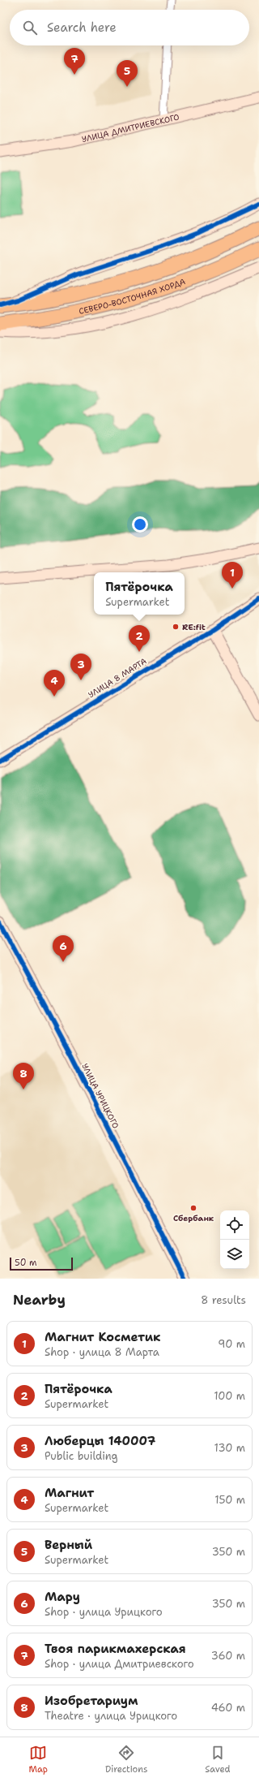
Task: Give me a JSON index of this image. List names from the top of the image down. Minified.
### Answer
{"streets":{"highway":["СЕВЕРО-ВОСТОЧНАЯ ХОРДА"],"street":["УЛИЦА ДМИТРИЕВСКОГО","УЛИЦА 8 МАРТА","УЛИЦА УРИЦКОГО"]},"places":["RE:fit","Сбербанк"],"scale_bar":"50 m","page":{"search":"Search here","pins":["7","5","1","2","3","4","6","8"],"popup":["Пятёрочка","Supermarket"],"scale":"50 m","heading":["Nearby","8 results"],"list":[{"mark":"1","name":"Магнит Косметик","note":"Shop · улица 8 Марта","value":"90 m"},{"mark":"2","name":"Пятёрочка","note":"Supermarket","value":"100 m"},{"mark":"3","name":"Люберцы 140007","note":"Public building","value":"130 m"},{"mark":"4","name":"Магнит","note":"Supermarket","value":"150 m"},{"mark":"5","name":"Верный","note":"Supermarket","value":"350 m"},{"mark":"6","name":"Мару","note":"Shop · улица Урицкого","value":"350 m"},{"mark":"7","name":"Твоя парикмахерская","note":"Shop · улица Дмитриевского","value":"360 m"},{"mark":"8","name":"Изобретариум","note":"Theatre · улица Урицкого","value":"460 m"}],"nav":["Map","Directions","Saved"]}}
